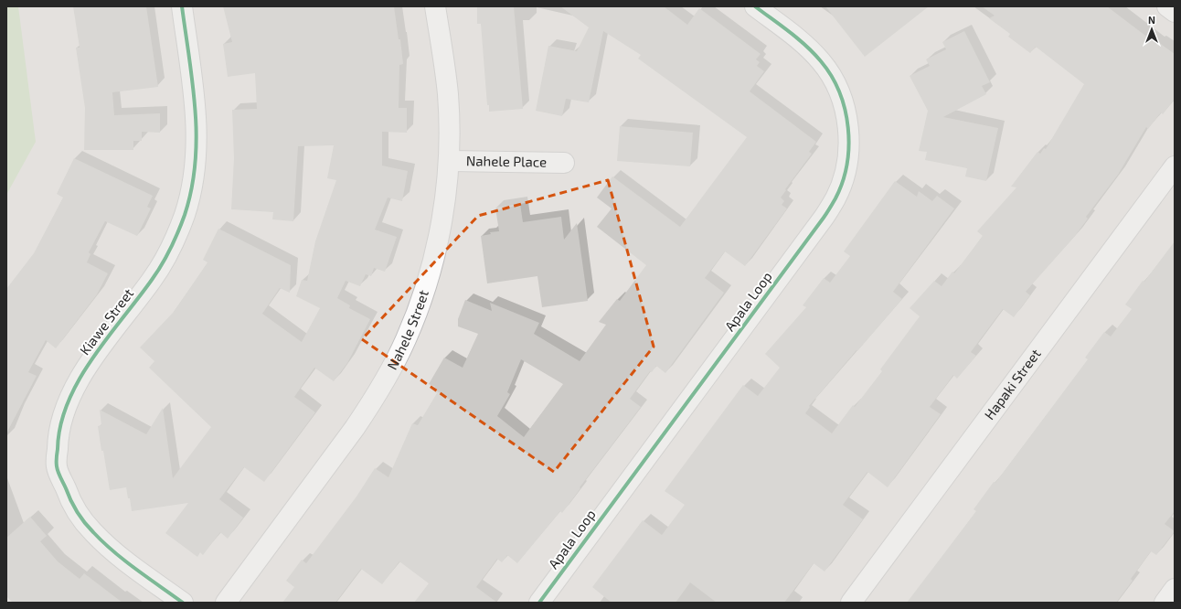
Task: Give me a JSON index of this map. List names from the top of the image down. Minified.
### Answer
{"streets":{"street":["Nahele Place","Apala Loop","Kiawe Street","Nahele Street","Hapaki Street"]},"crossings":[["Nahele Place","Nahele Street"]],"north":"top"}
